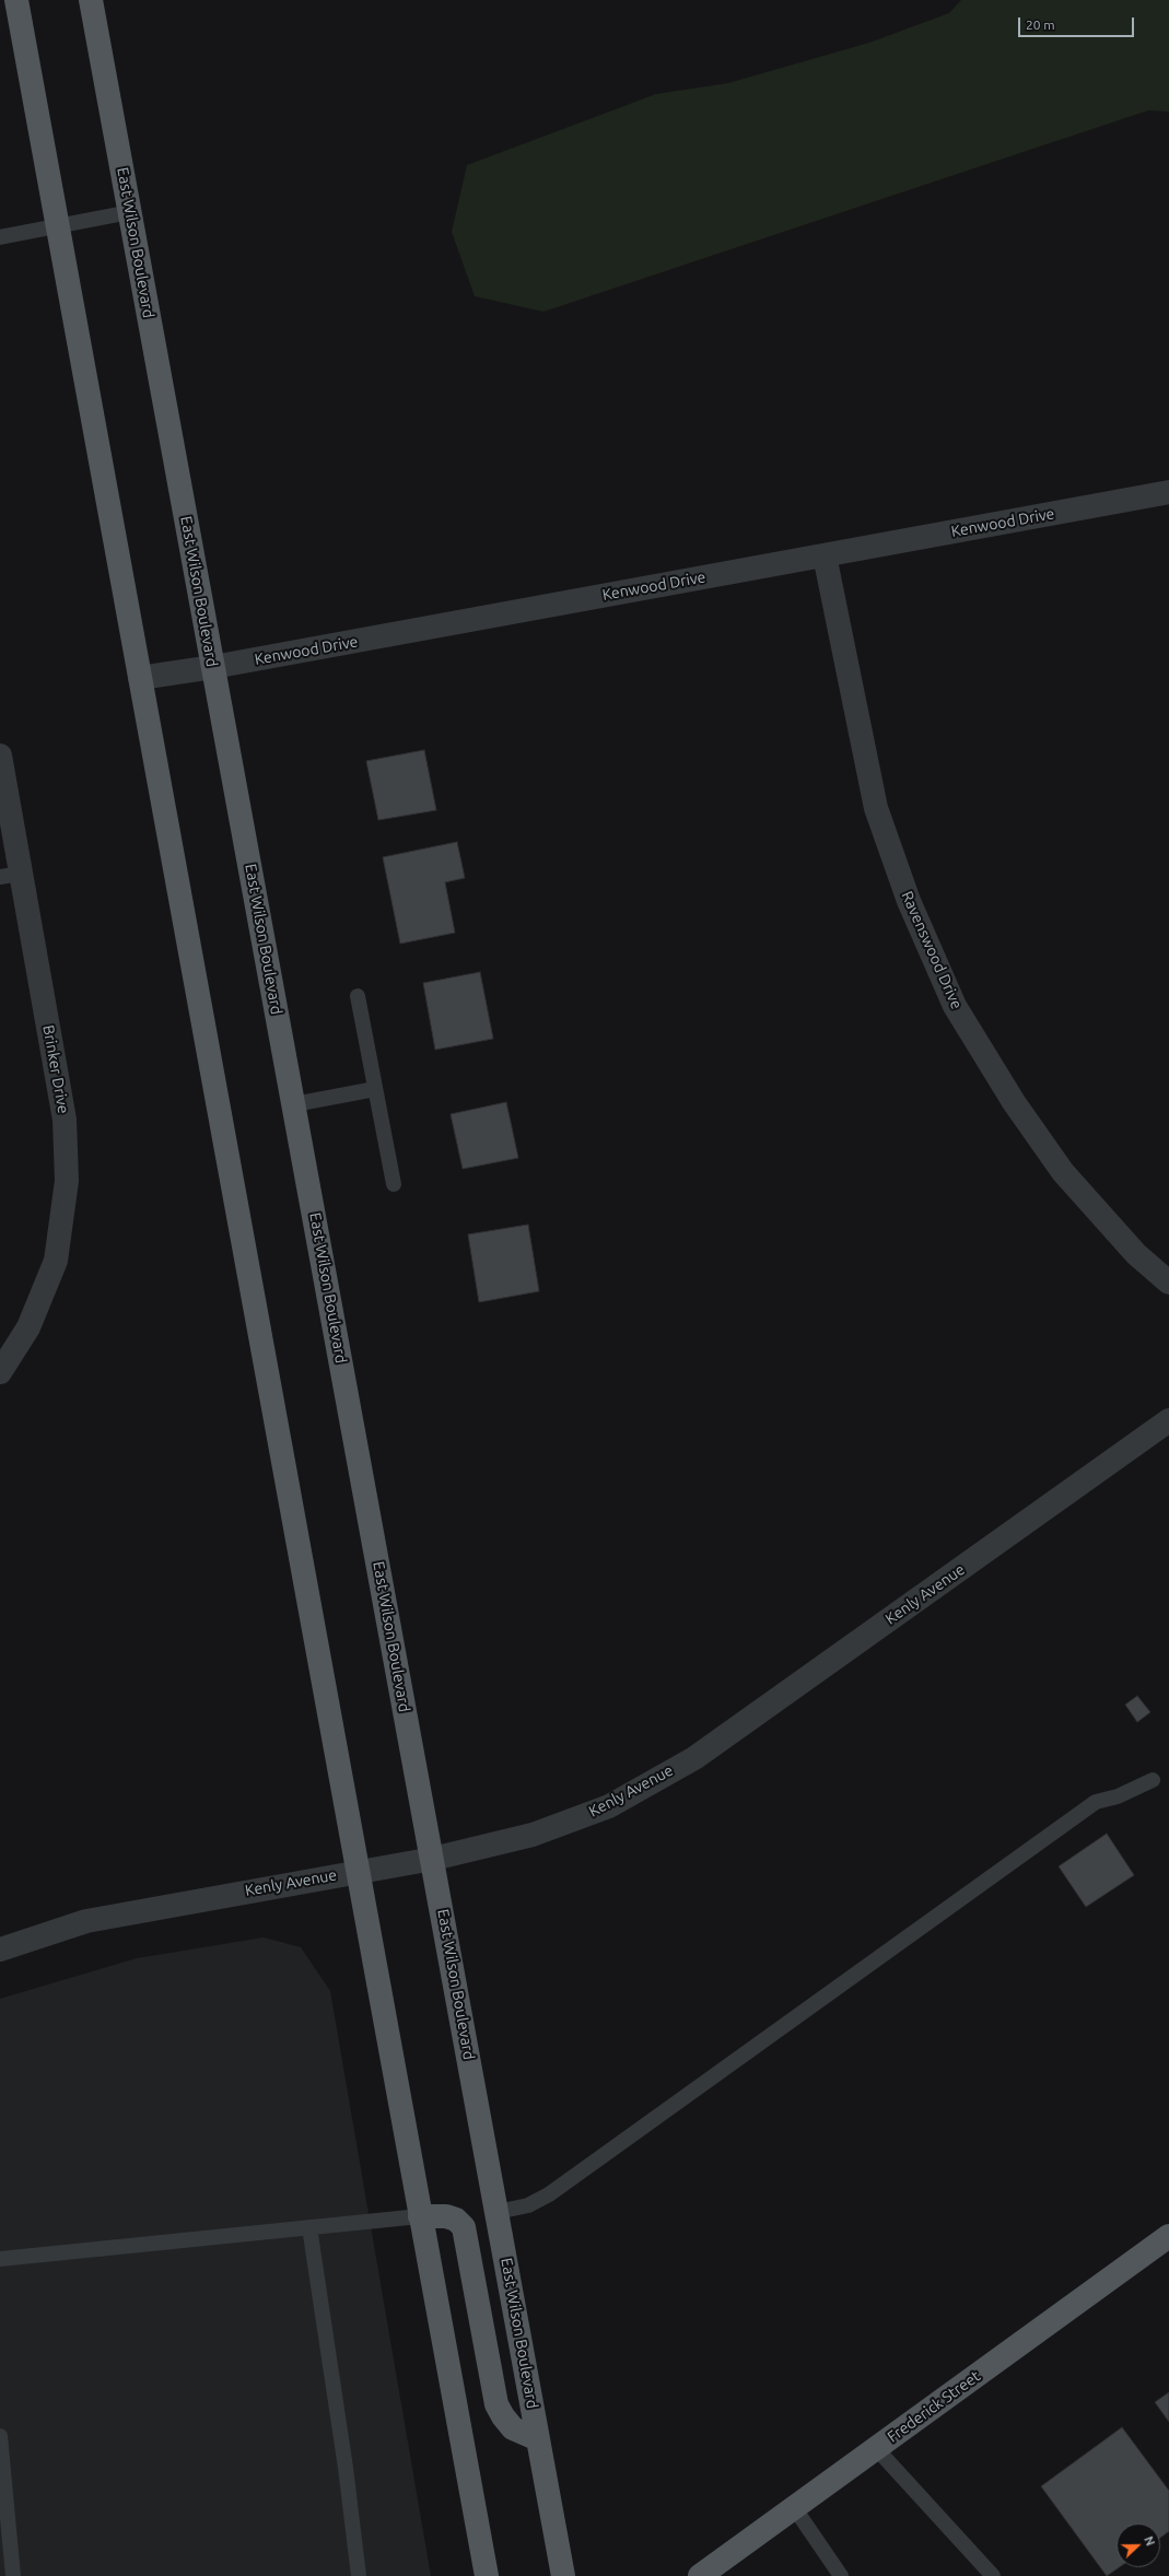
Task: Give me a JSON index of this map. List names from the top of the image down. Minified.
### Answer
{"streets":{"main road":["East Wilson Boulevard","Frederick Street"],"street":["Kenwood Drive","Ravenswood Drive","Brinker Drive","Kenly Avenue"]},"crossings":[["East Wilson Boulevard","Kenwood Drive"],["East Wilson Boulevard","Kenly Avenue"],["Kenwood Drive","Ravenswood Drive"]],"scale_bar":"20 m","north":"right"}
